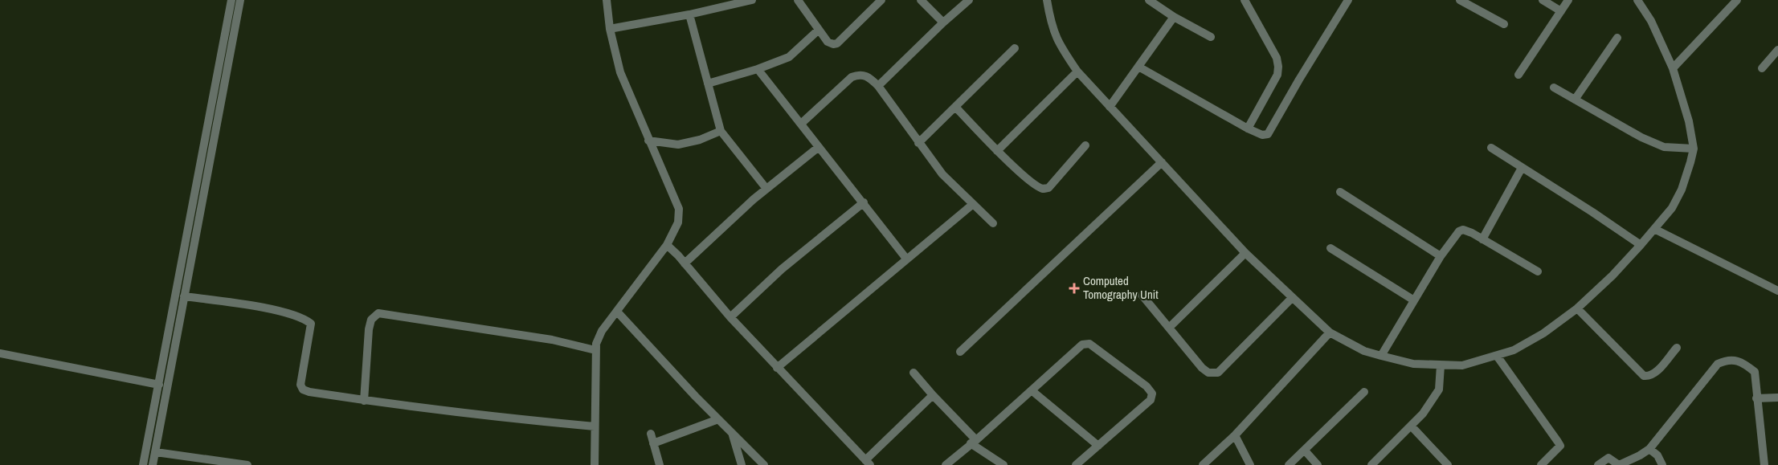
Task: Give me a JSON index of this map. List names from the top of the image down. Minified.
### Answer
{"places":{"health":["Computed Tomography Unit"]}}
